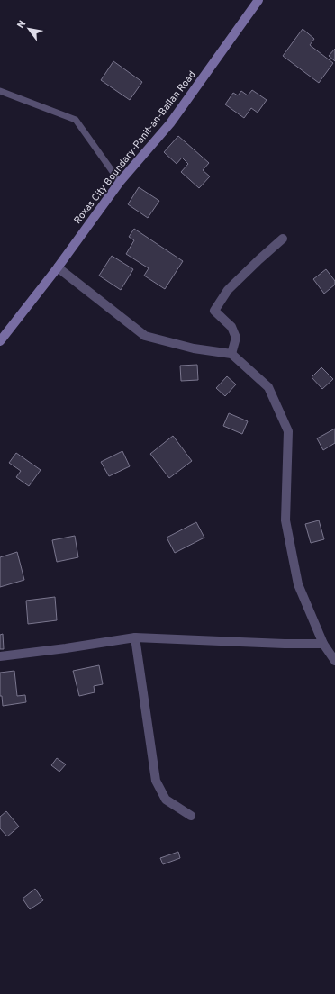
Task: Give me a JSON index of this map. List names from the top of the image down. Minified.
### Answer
{"streets":{"main road":["Roxas City Boundary-Panit-an-Bailan Road"]},"north":"top left"}
